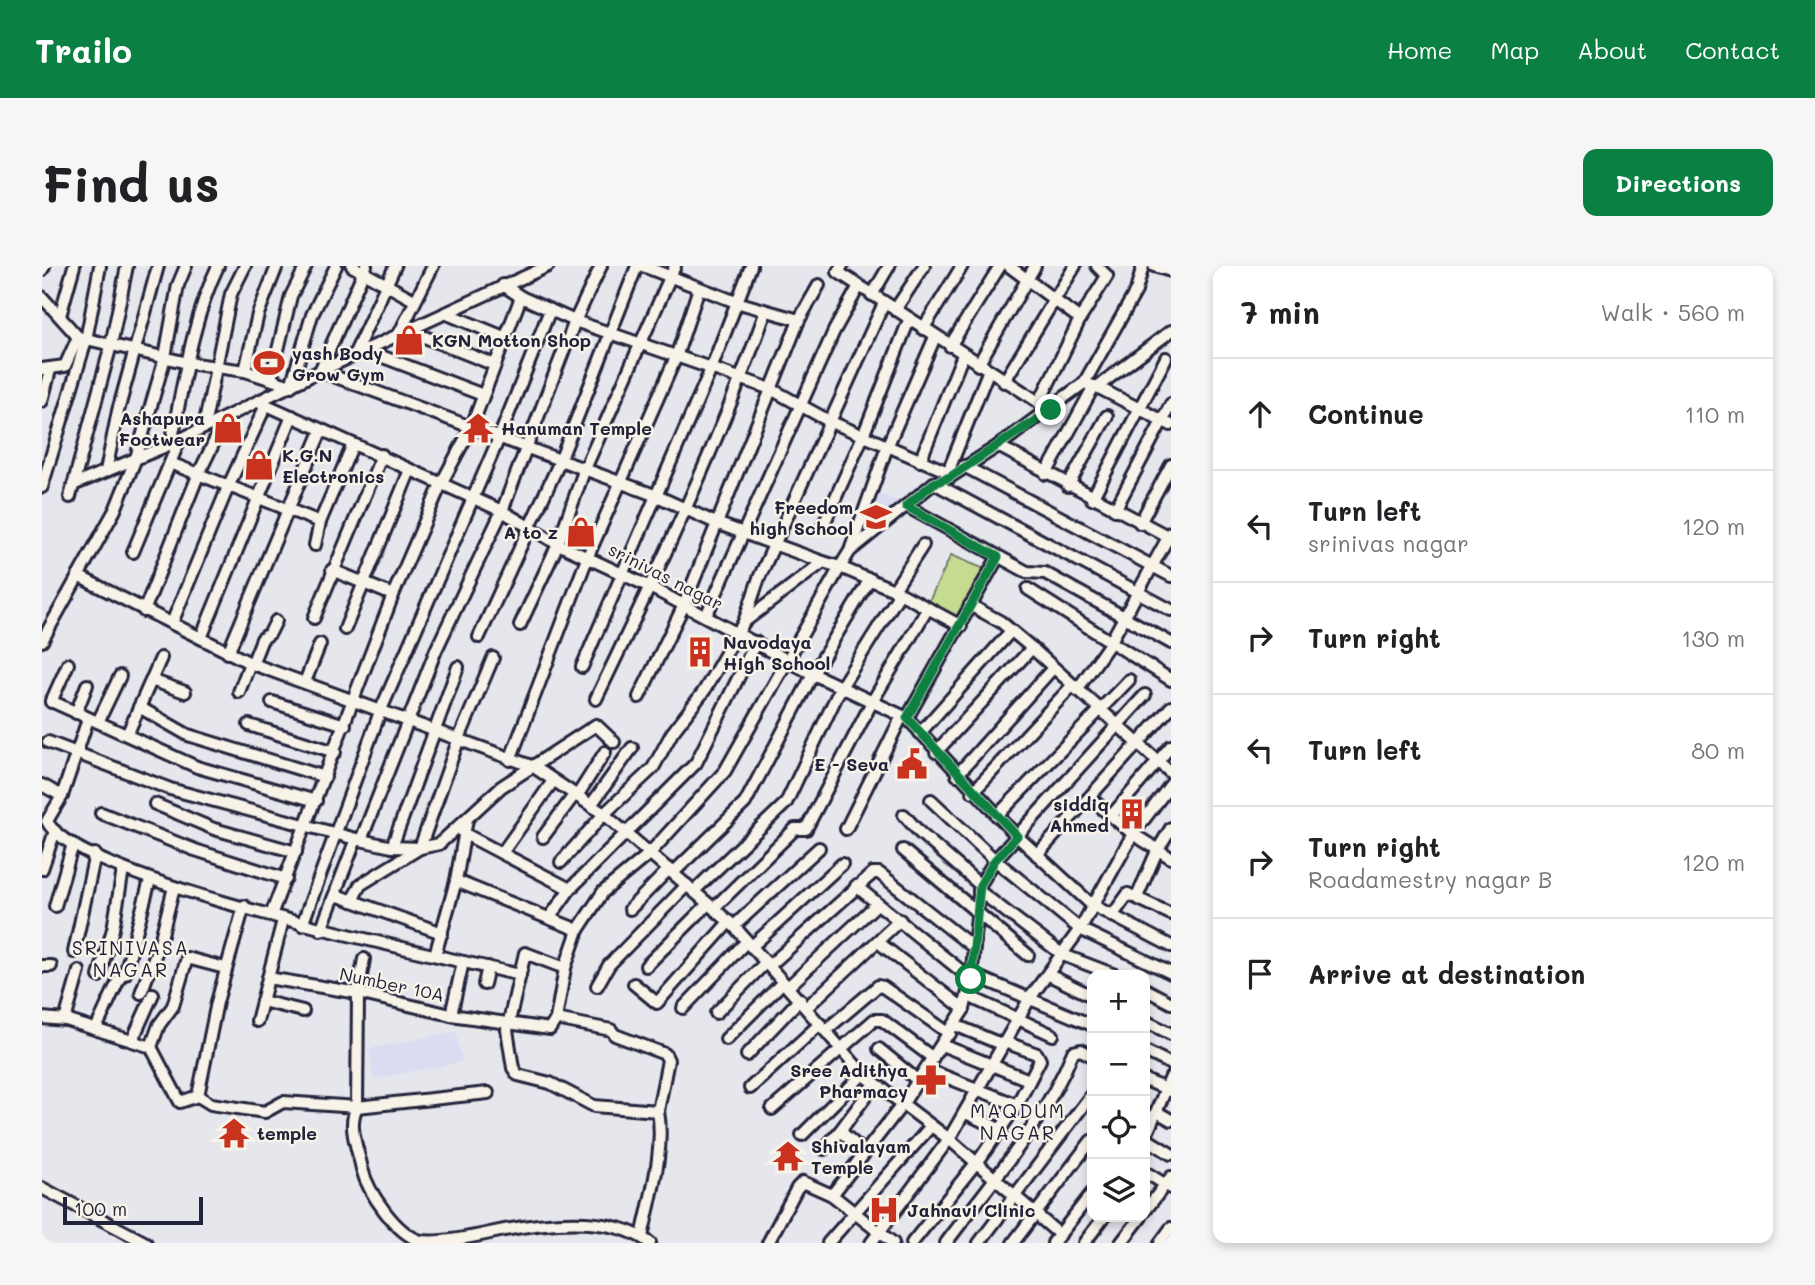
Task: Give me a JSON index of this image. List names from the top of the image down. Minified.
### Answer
{"streets":{"street":["srinivas nagar","Number 10A"]},"districts":["SRINIVASA NAGAR","MAQDUM NAGAR"],"places":{"shop":["KGN Motton Shop","Ashapura Footwear","K.G.N Electronics","A to z"],"sports":["yash Body Grow Gym"],"temple":["Hanuman Temple","temple","Shivalayam Temple"],"school or university":["Freedom high School"],"building":["Navodaya High School","siddiq Ahmed"],"public building":["E - Seva"],"pharmacy":["Sree Adithya Pharmacy"],"hospital":["Jahnavi Clinic"]},"scale_bar":"100 m","page":{"header":"Trailo","nav":["Home","Map","About","Contact"],"buttons":"Directions","title":"Find us","heading":["7 min","Walk · 560 m"],"list":[["Continue","110 m"],["Turn left","srinivas nagar","120 m"],["Turn right","130 m"],["Turn left","80 m"],["Turn right","Roadamestry nagar B","120 m"],"Arrive at destination"],"map_buttons":["+","−"],"scale":"100 m"}}
